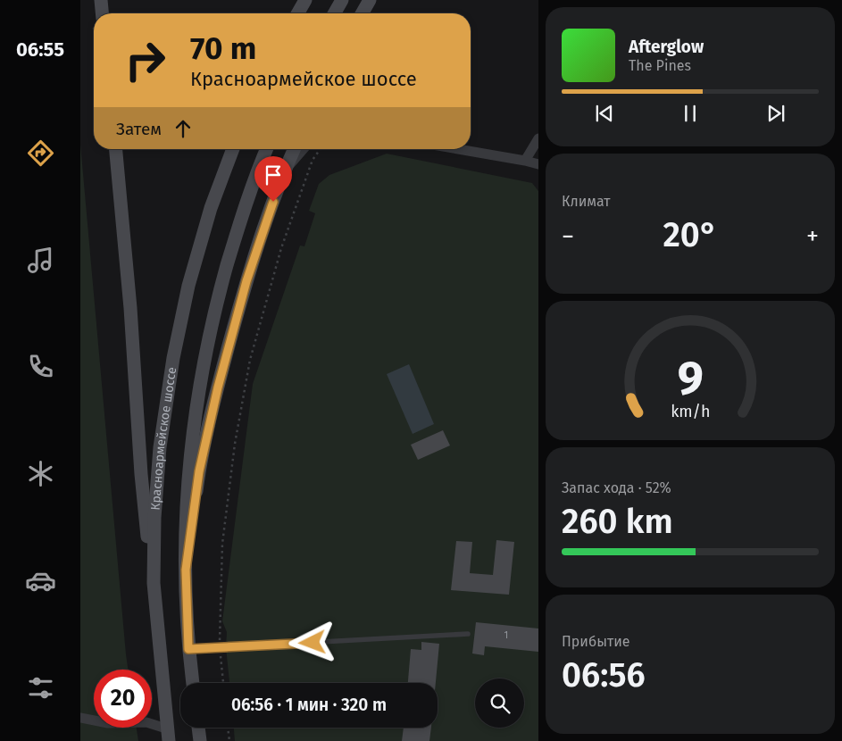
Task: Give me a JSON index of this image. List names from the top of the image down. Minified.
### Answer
{"streets":{"main road":["Красноармейское шоссе"]},"house_numbers":["1"],"page":{"tabs":"06:55","turn":["70 m","Красноармейское шоссе"],"song":["Afterglow","The Pines"],"then":"Затем","tile":["Климат",["Запас хода · 52%","260 km"],["Прибытие","06:56"]],"heat":["−","20°","+"],"limit":"20","trip":"06:56 · 1 мин · 320 m","gauge":["9","km/h"]}}
